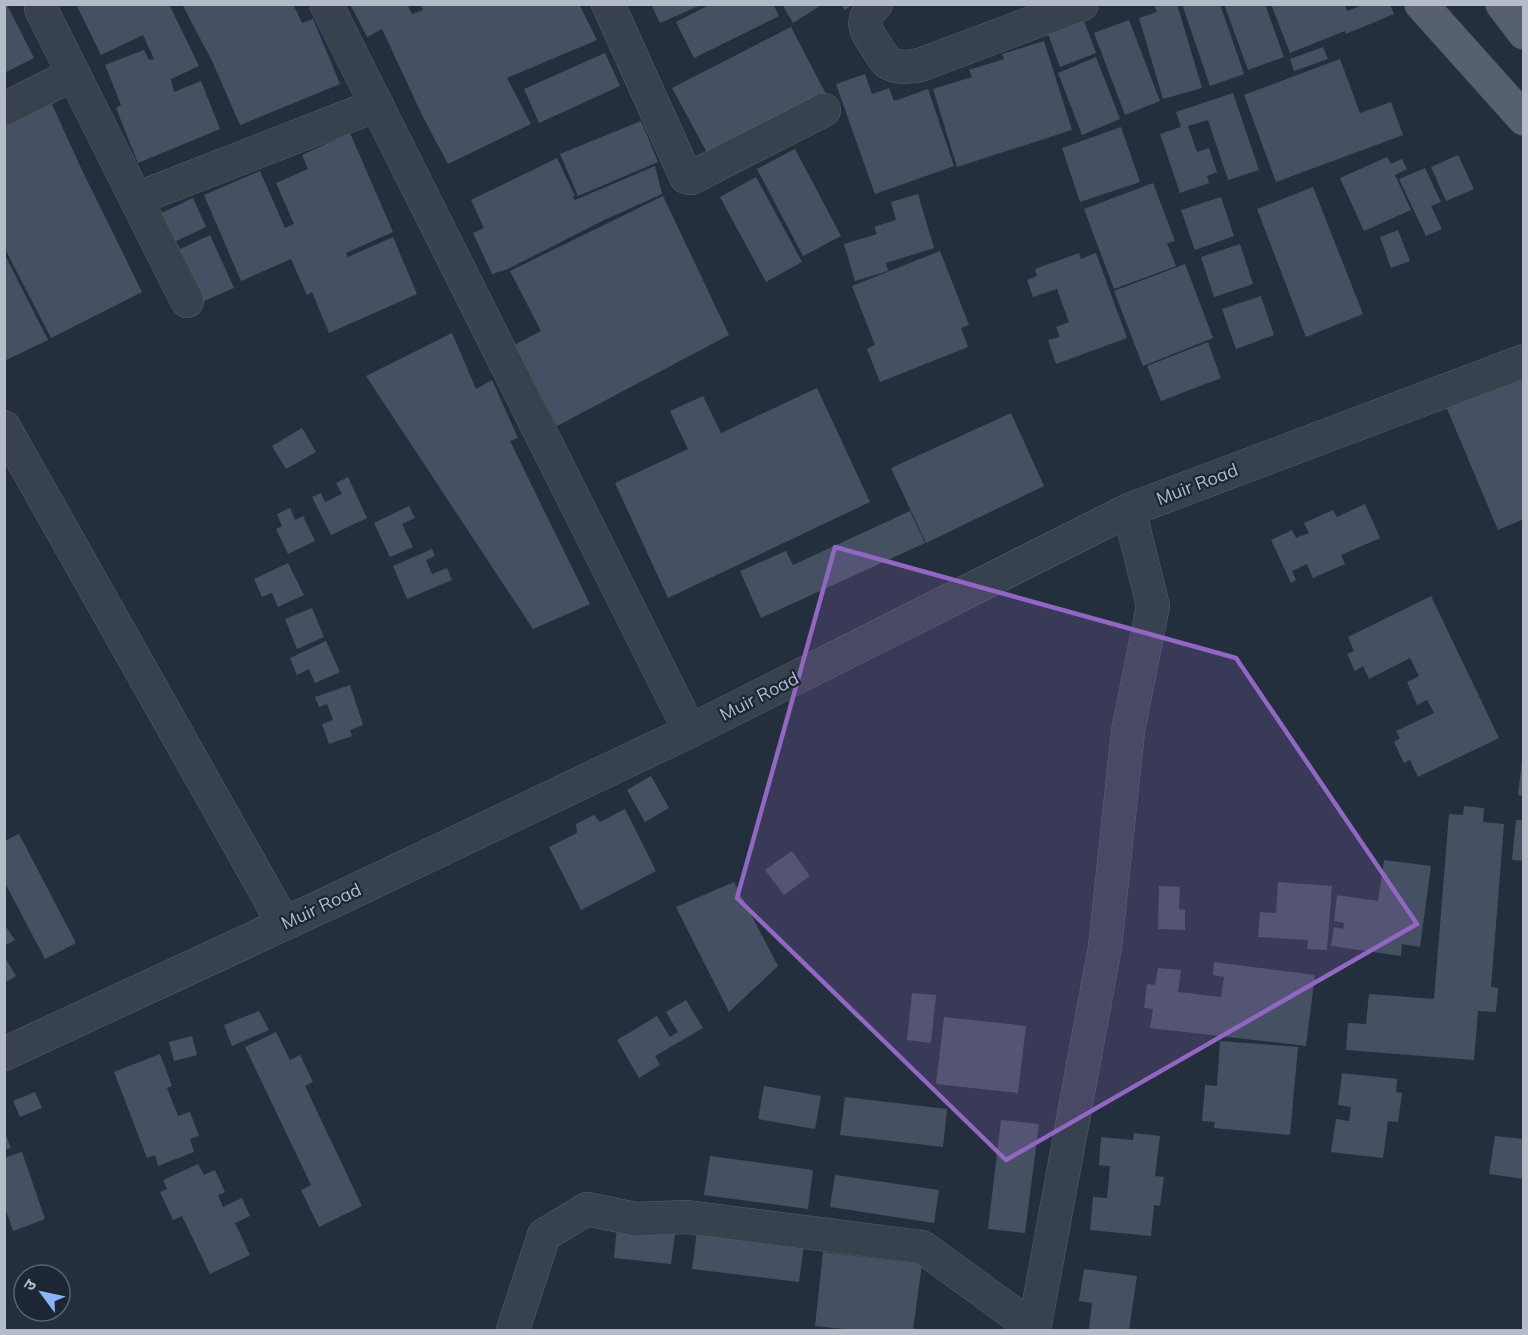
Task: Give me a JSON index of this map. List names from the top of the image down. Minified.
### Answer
{"streets":{"street":["Muir Road"]},"north":"top left"}
